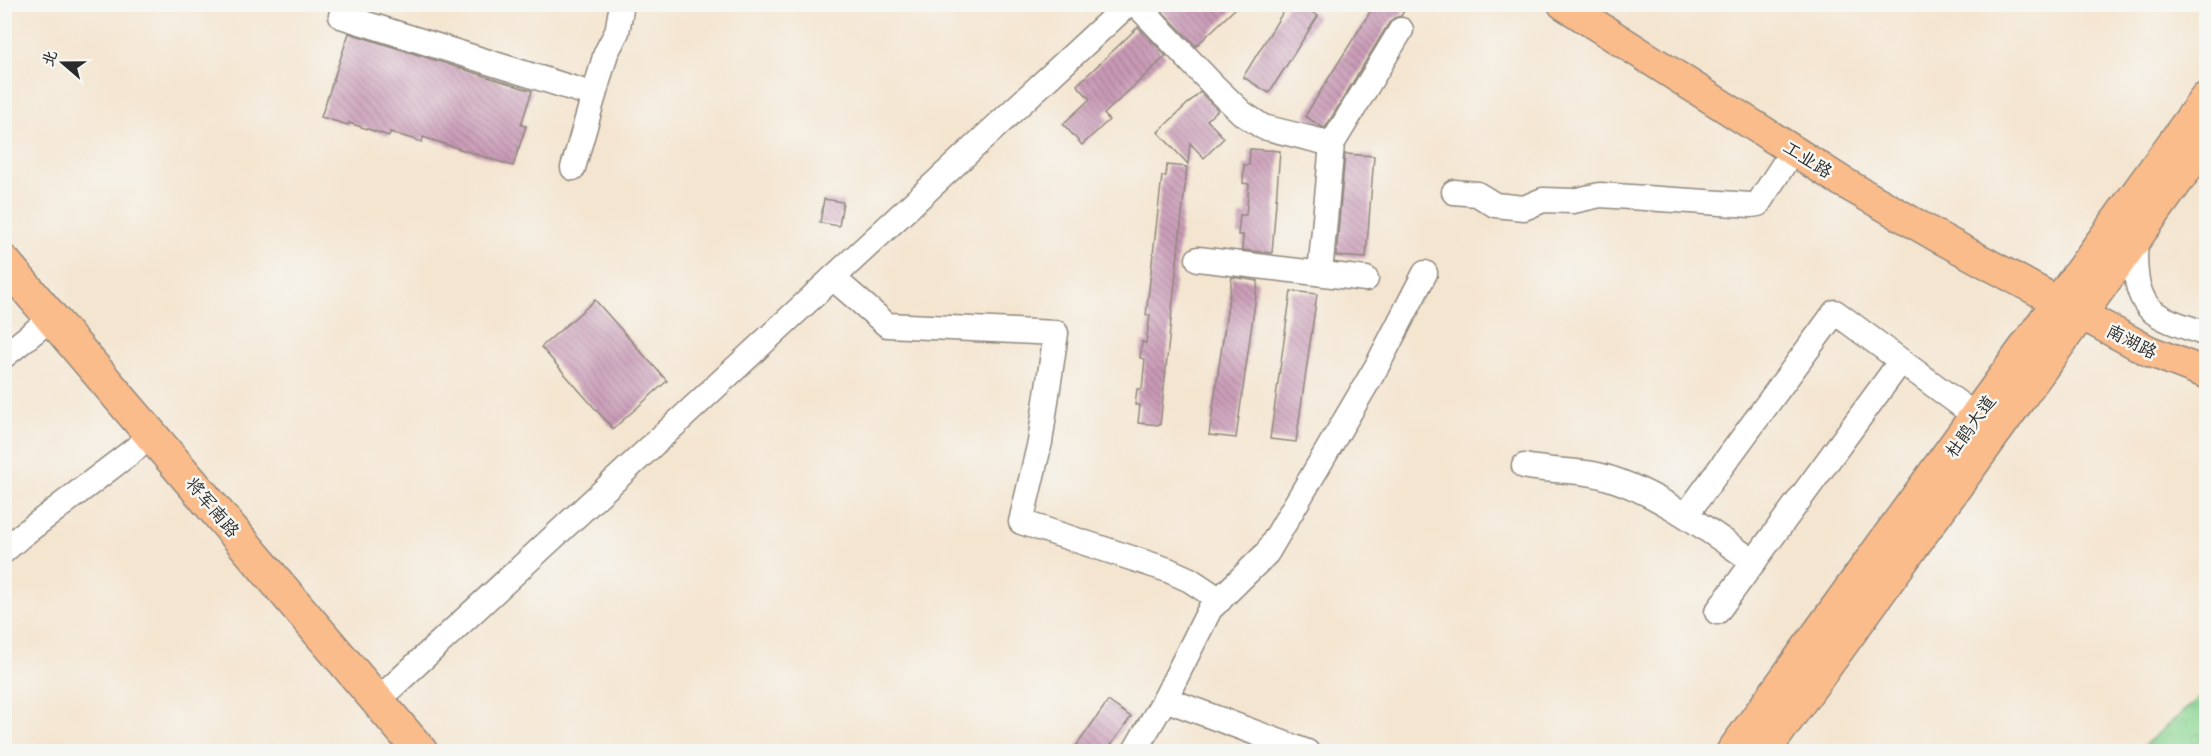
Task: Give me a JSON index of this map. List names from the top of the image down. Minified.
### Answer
{"streets":{"highway":["杜鹃大道","将军南路"],"main road":["工业路","南湖路"]},"crossings":[["工业路","南湖路"],["工业路","杜鹃大道"],["南湖路","杜鹃大道"]],"north":"left"}
